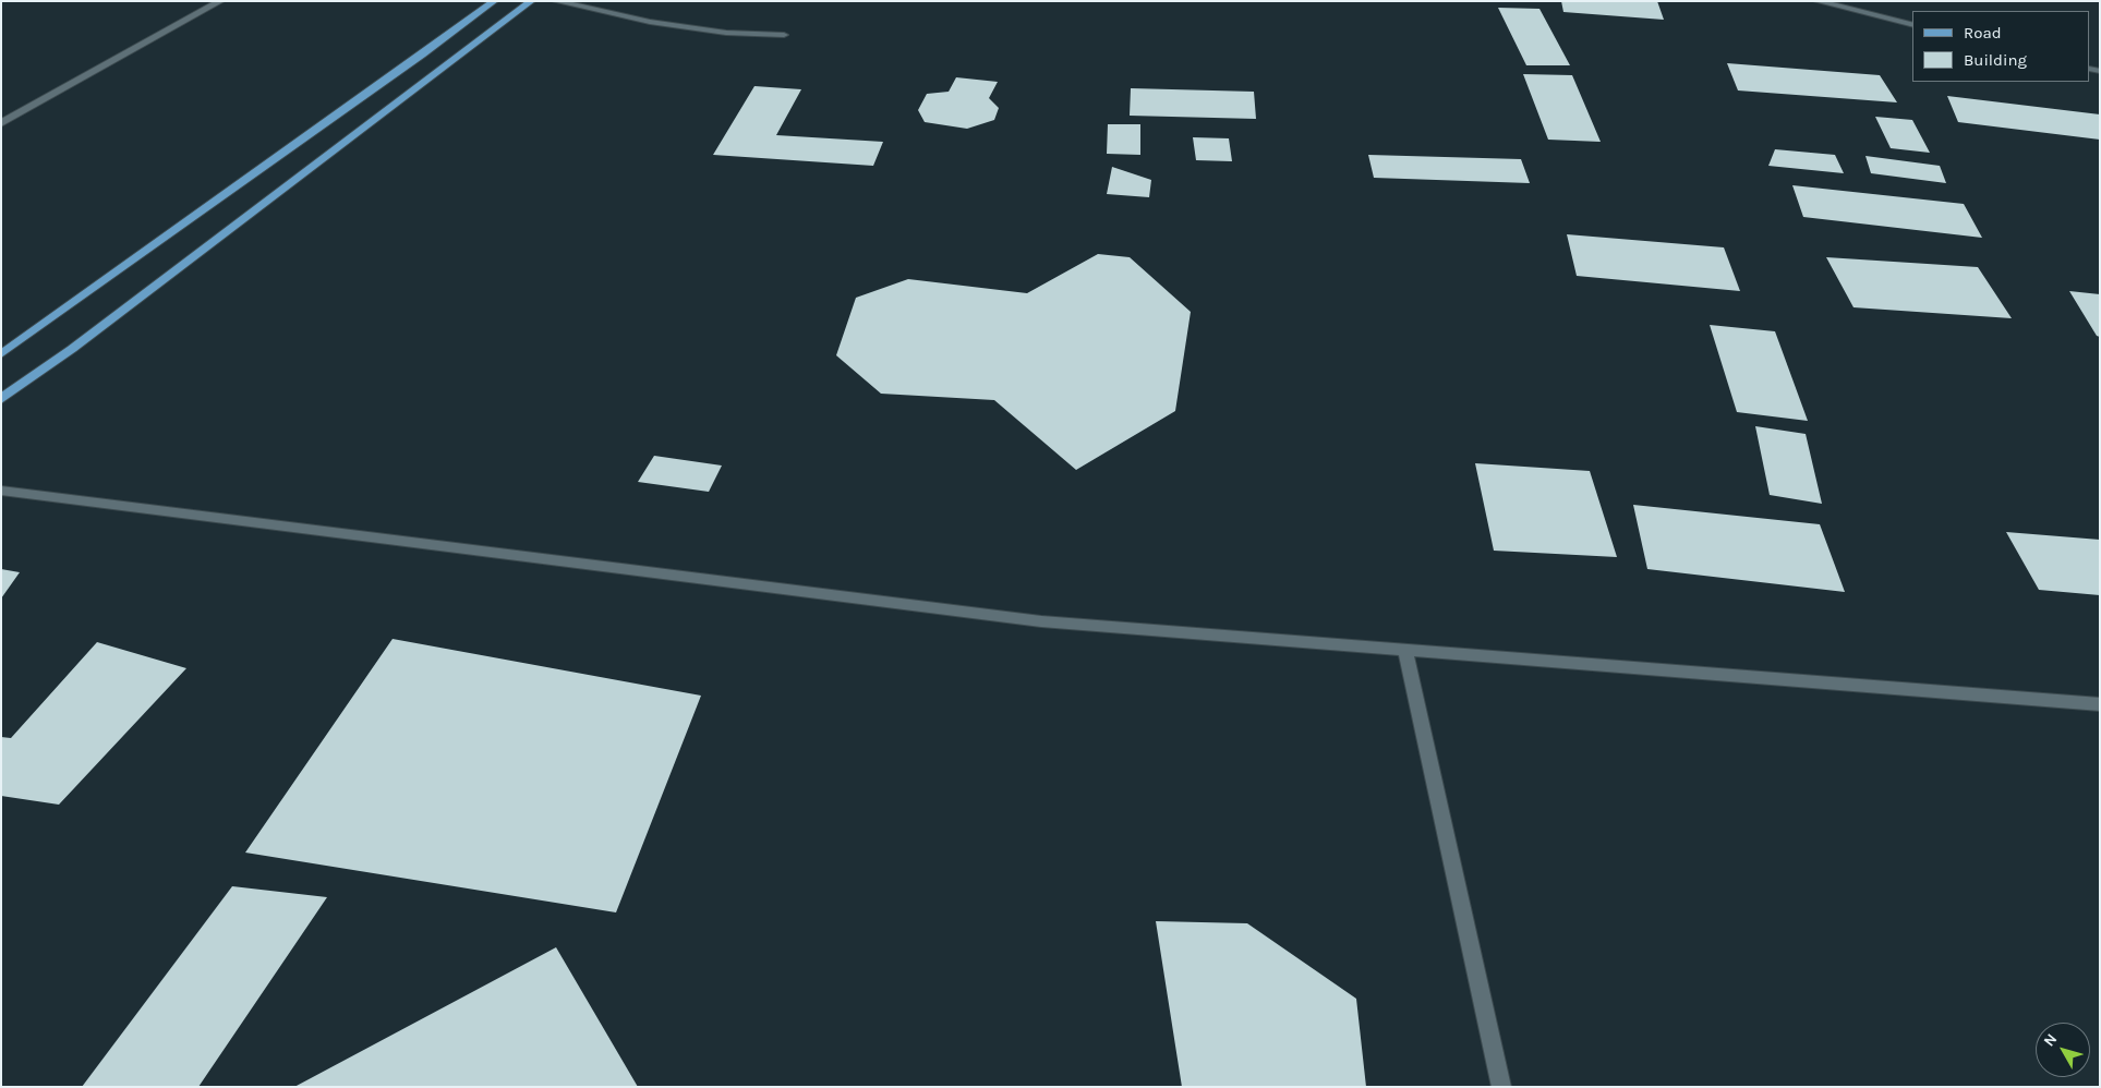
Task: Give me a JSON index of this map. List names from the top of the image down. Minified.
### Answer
{"legend":["Road","Building"],"north":"top left"}
